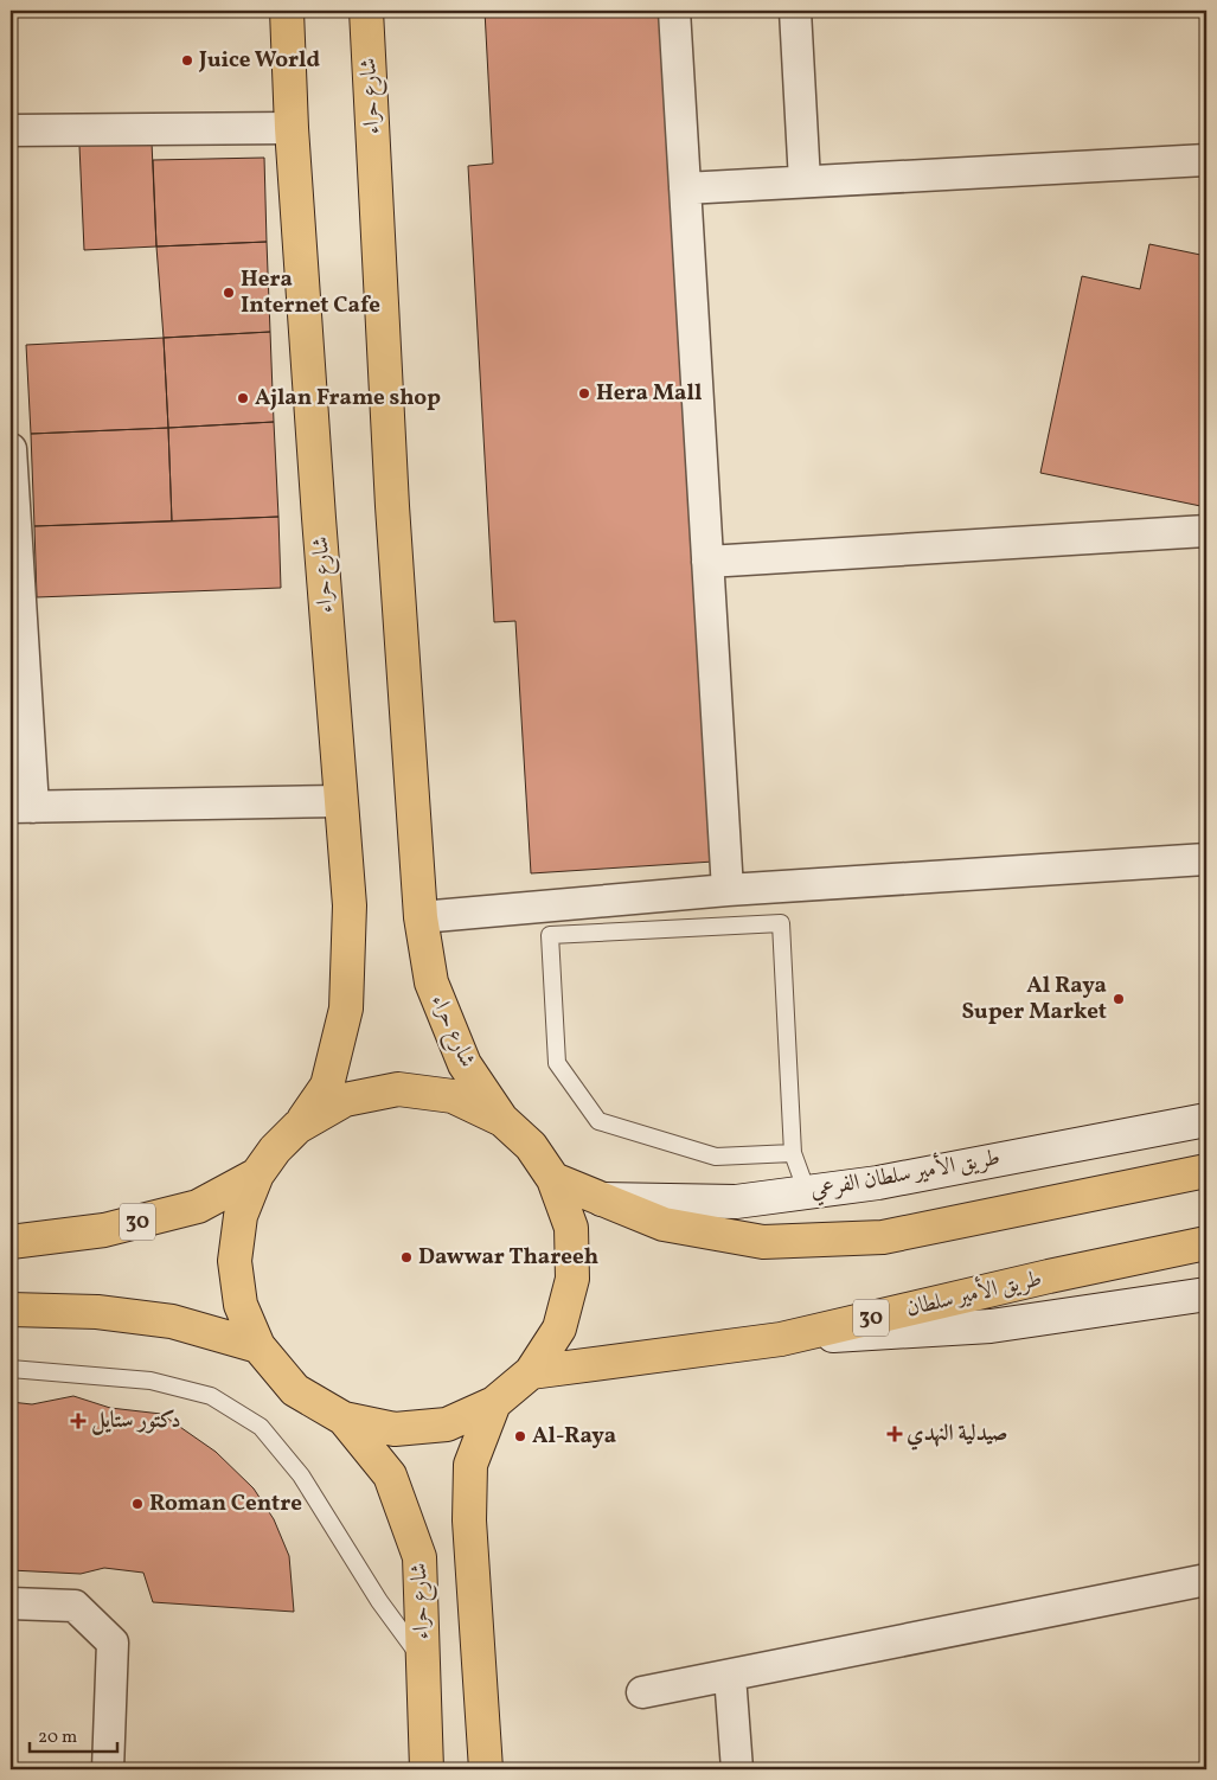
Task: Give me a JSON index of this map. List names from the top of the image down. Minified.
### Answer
{"streets":{"main road":["شارع حراء","طريق الأمير سلطان الفرعي","30","طريق الأمير سلطان"]},"places":{"other":["Juice World","Hera Internet Cafe","Hera Mall","Ajlan Frame shop","Al Raya Super Market","Dawwar Thareeh","Al-Raya","Roman Centre"],"health":["دكتور ستايل","صيدلية النهدي"]},"scale_bar":"20 m"}
